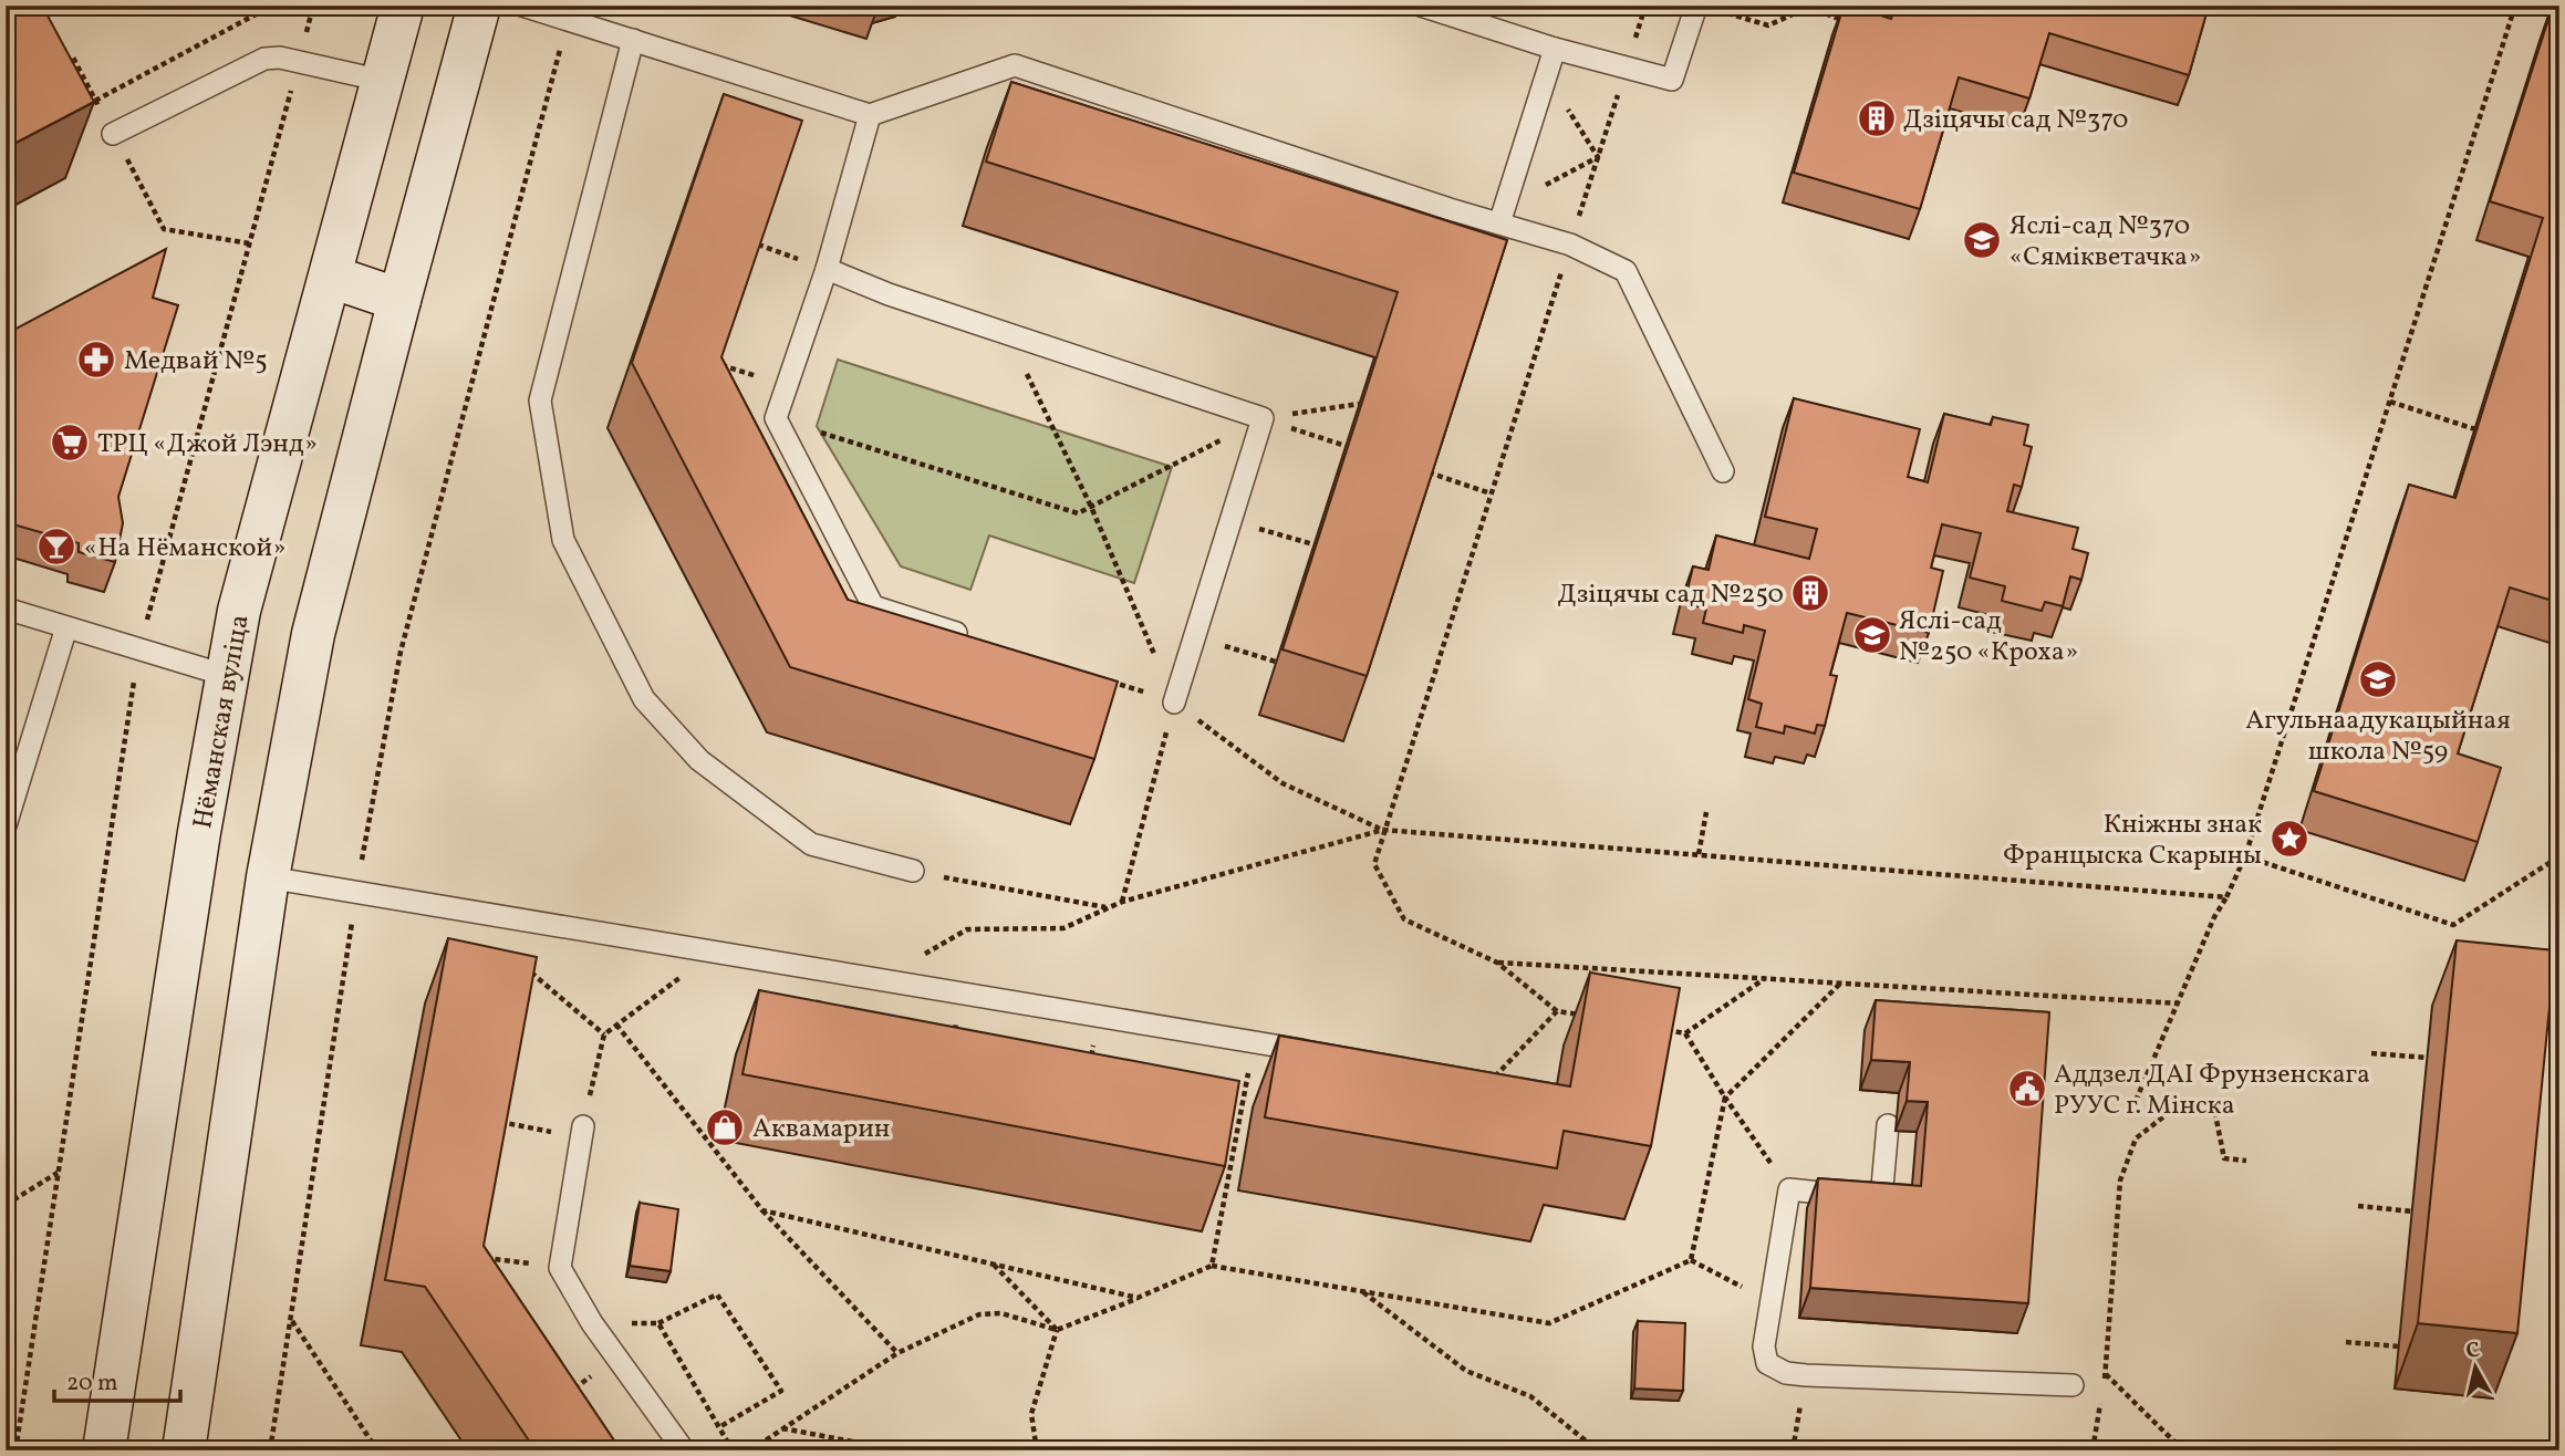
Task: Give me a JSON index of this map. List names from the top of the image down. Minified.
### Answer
{"streets":{"main road":["Нёманская вуліца"]},"places":{"building":["Дзіцячы сад №370","Дзіцячы сад №250"],"school or university":["Яслі-сад №370 «Сямікветачка»","Яслі-сад №250 «Кроха»","Агульнаадукацыйная школа №59"],"pharmacy":["Медвай №5"],"supermarket":["ТРЦ «Джой Лэнд»"],"bar":["«На Нёманской»"],"place":["Кніжны знак Францыска Скарыны"],"public building":["Аддзел ДАІ Фрунзенскага РУУС г. Мінска"],"shop":["Аквамарин"]},"scale_bar":"20 m","north":"top"}
